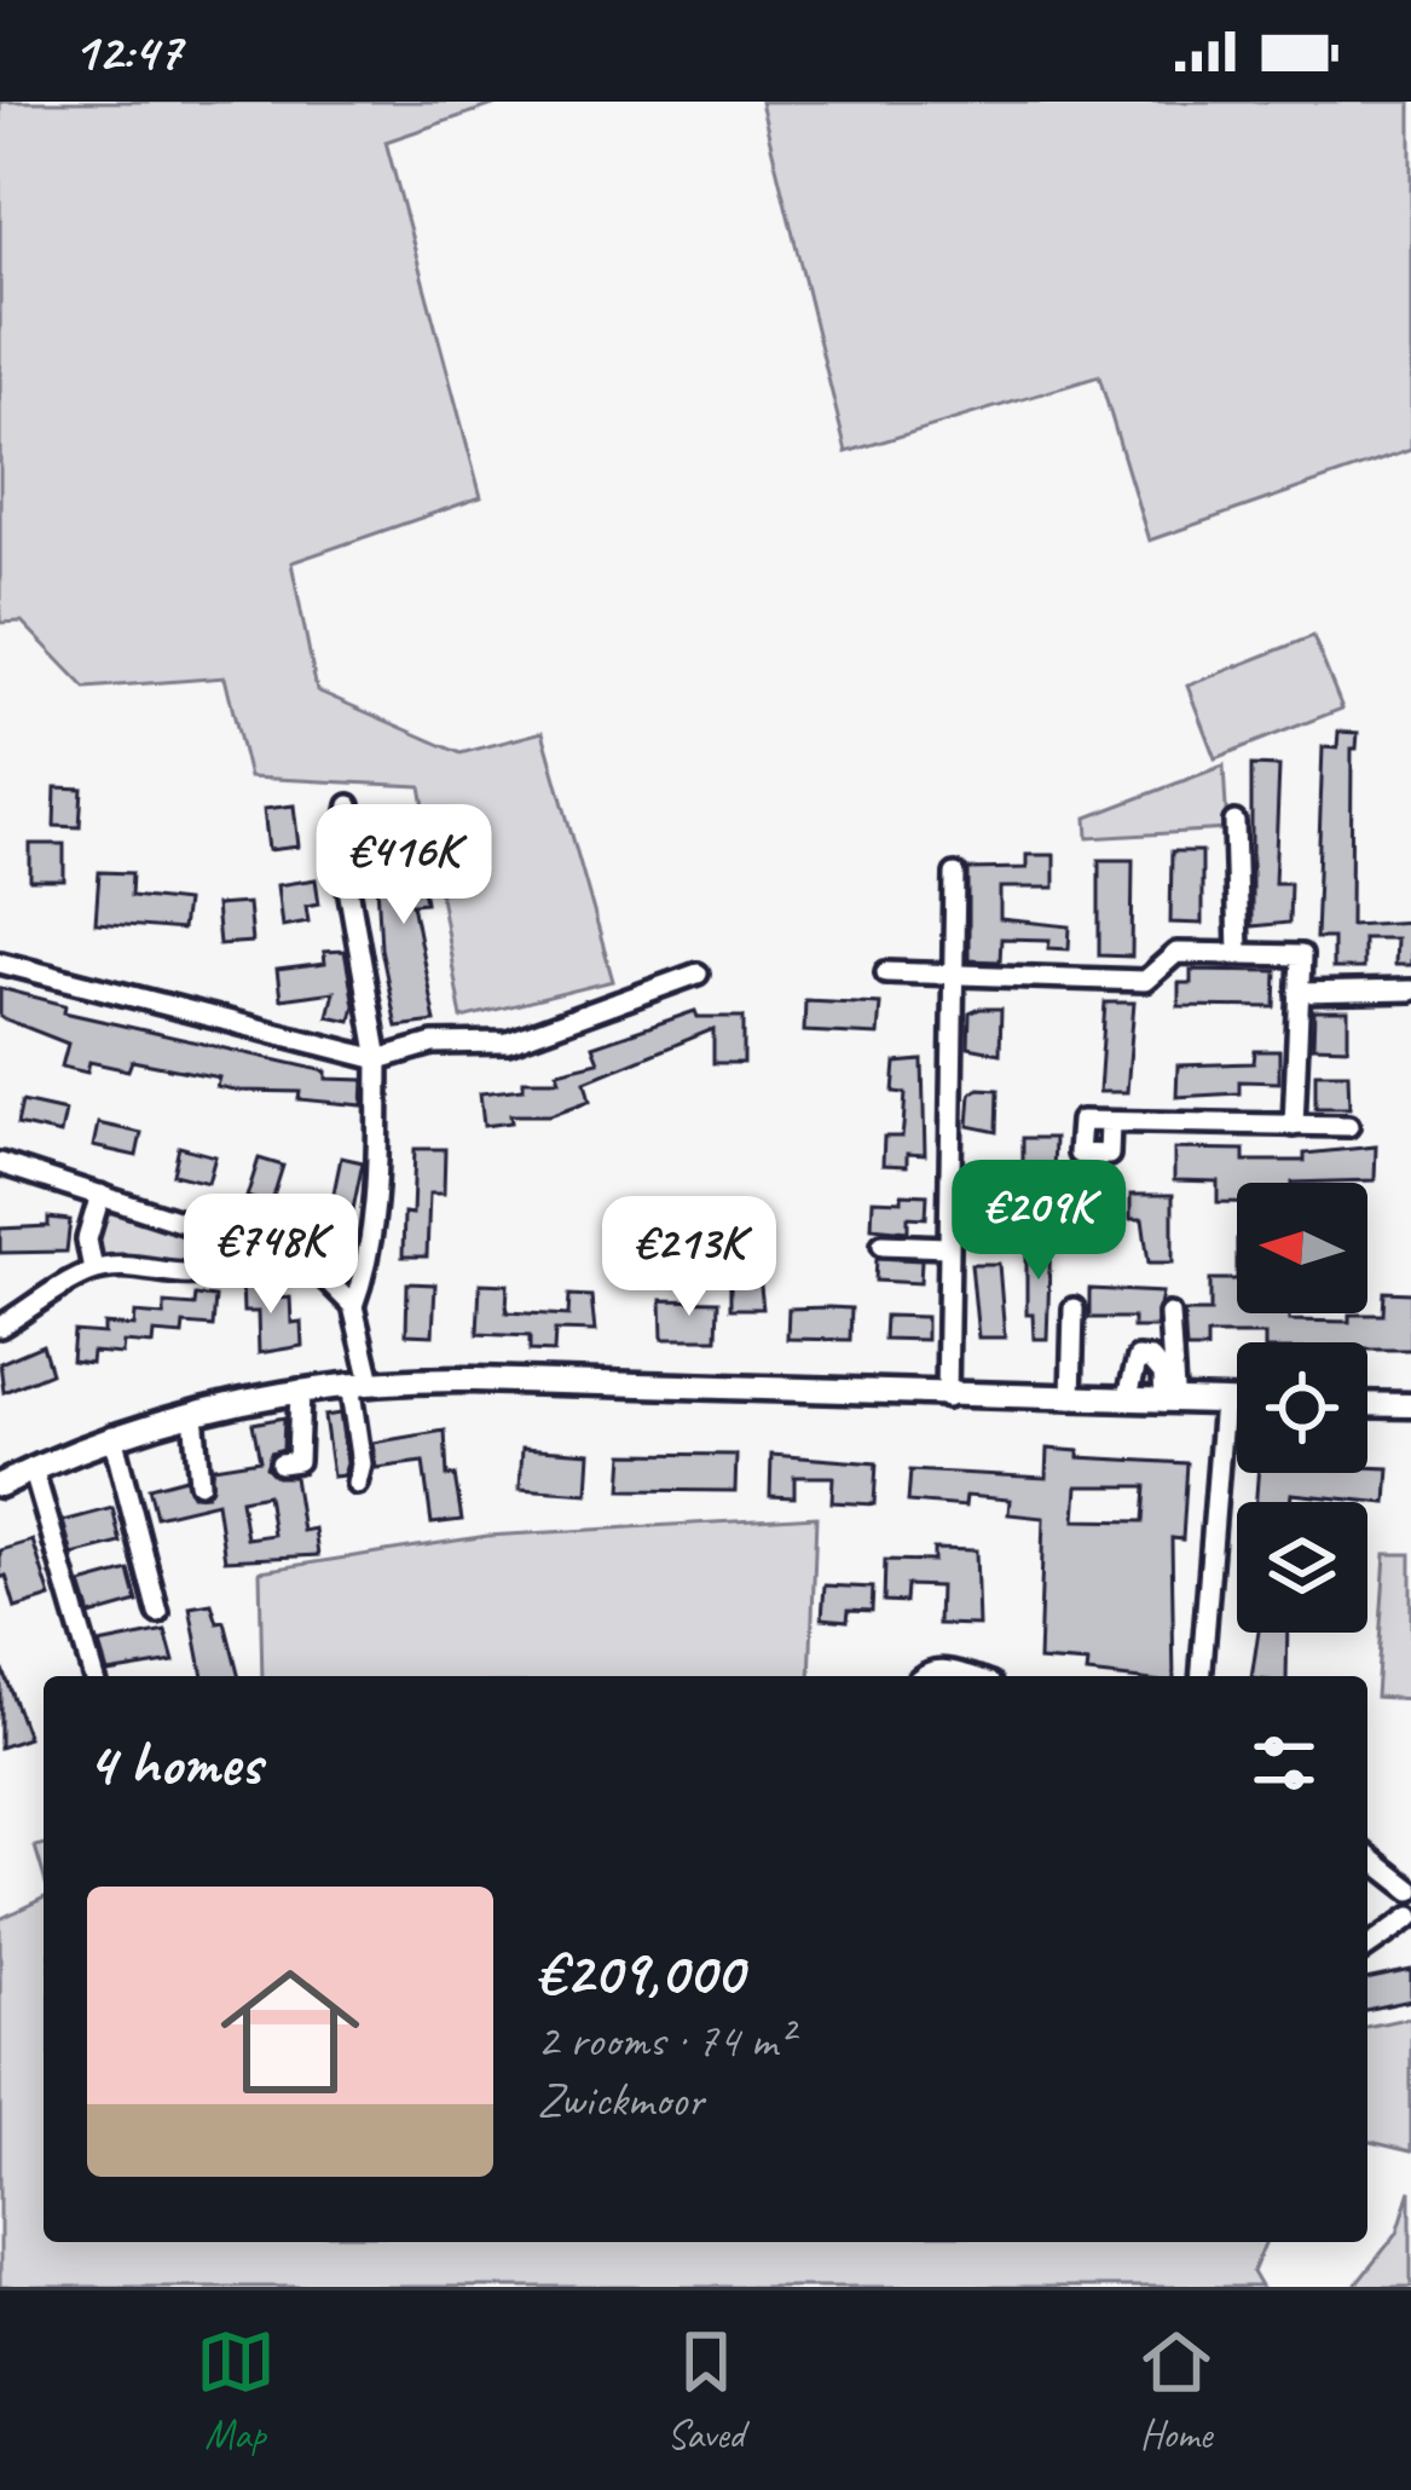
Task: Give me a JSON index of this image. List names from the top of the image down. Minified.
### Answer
{"north":"left","page":{"status":"12:47","price":["€416K","€209K","€748K","€213K"],"heading":"4 homes","list":[{"name":"€209,000","note":"2 rooms · 74 m² · Zwickmoor"}],"tabs":["Map","Saved","Home"]}}
